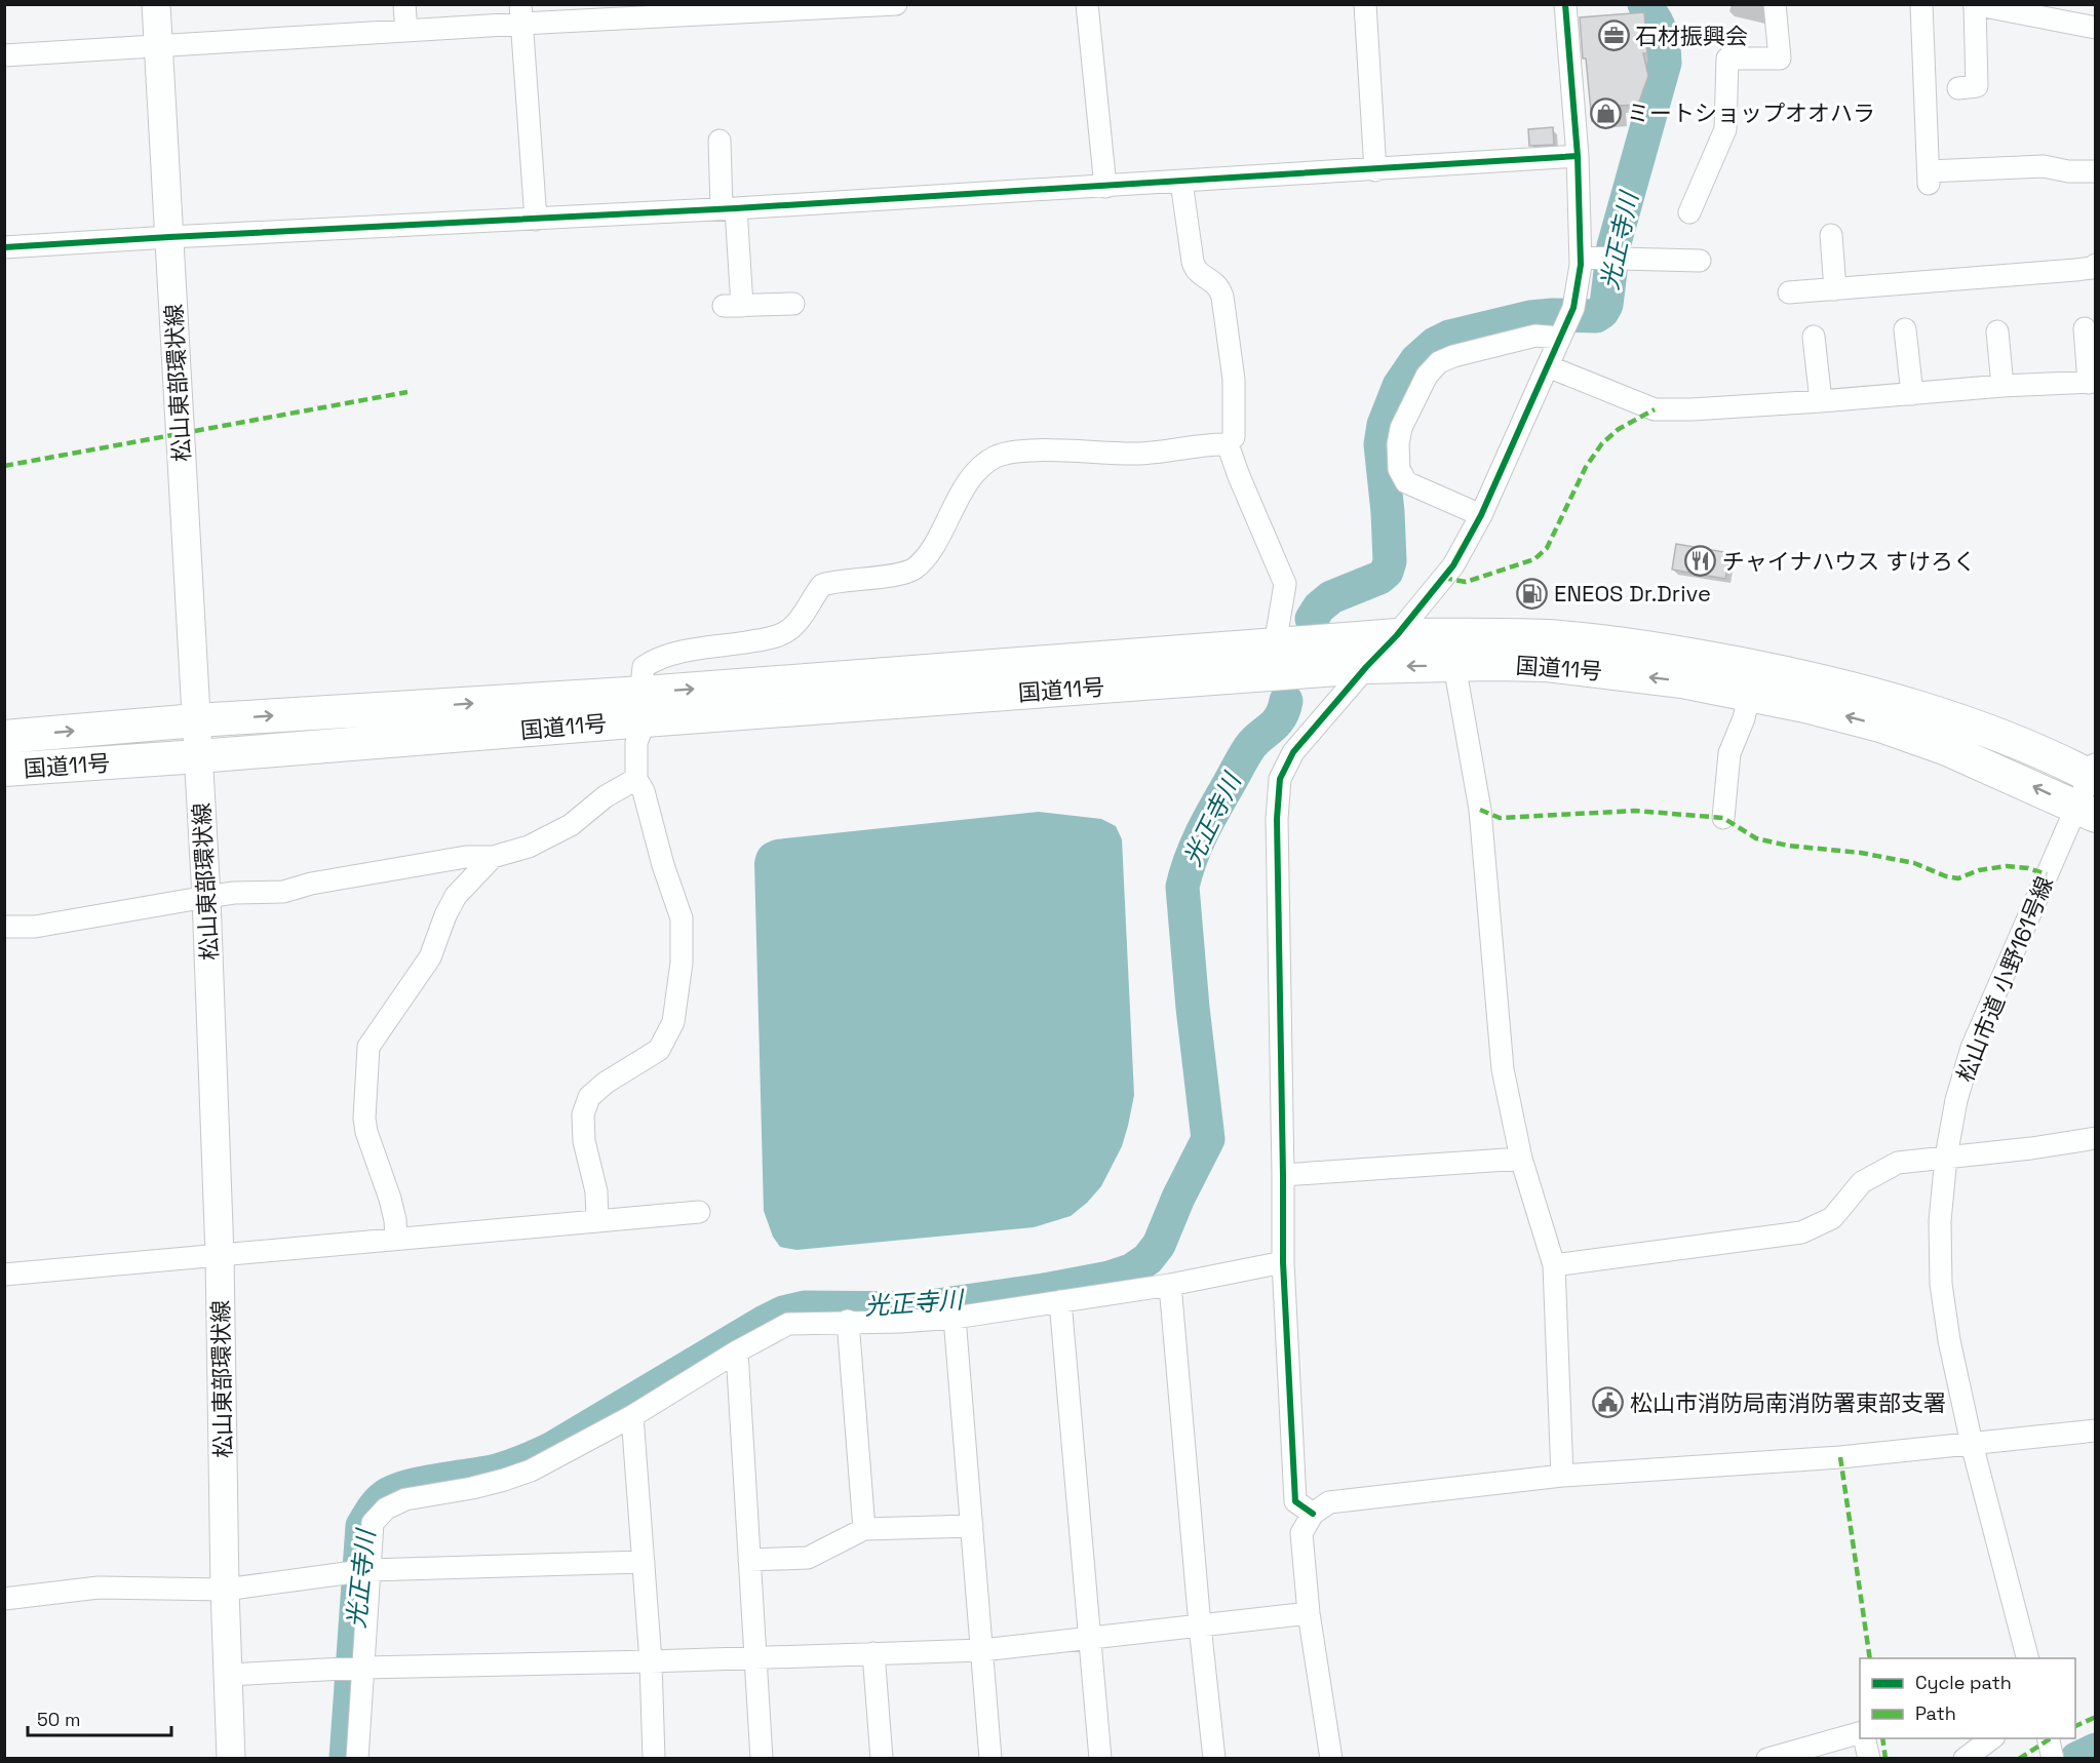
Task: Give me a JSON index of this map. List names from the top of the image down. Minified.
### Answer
{"streets":{"highway":["国道11号"],"main road":["松山東部環状線"],"street":["松山市道 小野161号線"]},"crossings":[["松山東部環状線","国道11号"],["国道11号","松山市道 小野161号線"]],"water":["光正寺川"],"places":{"office":["石材振興会"],"shop":["ミートショップオオハラ"],"restaurant":["チャイナハウス すけろく"],"fuel station":["ENEOS Dr.Drive"],"public building":["松山市消防局南消防署東部支署"]},"legend":["Cycle path","Path"],"scale_bar":"50 m"}
